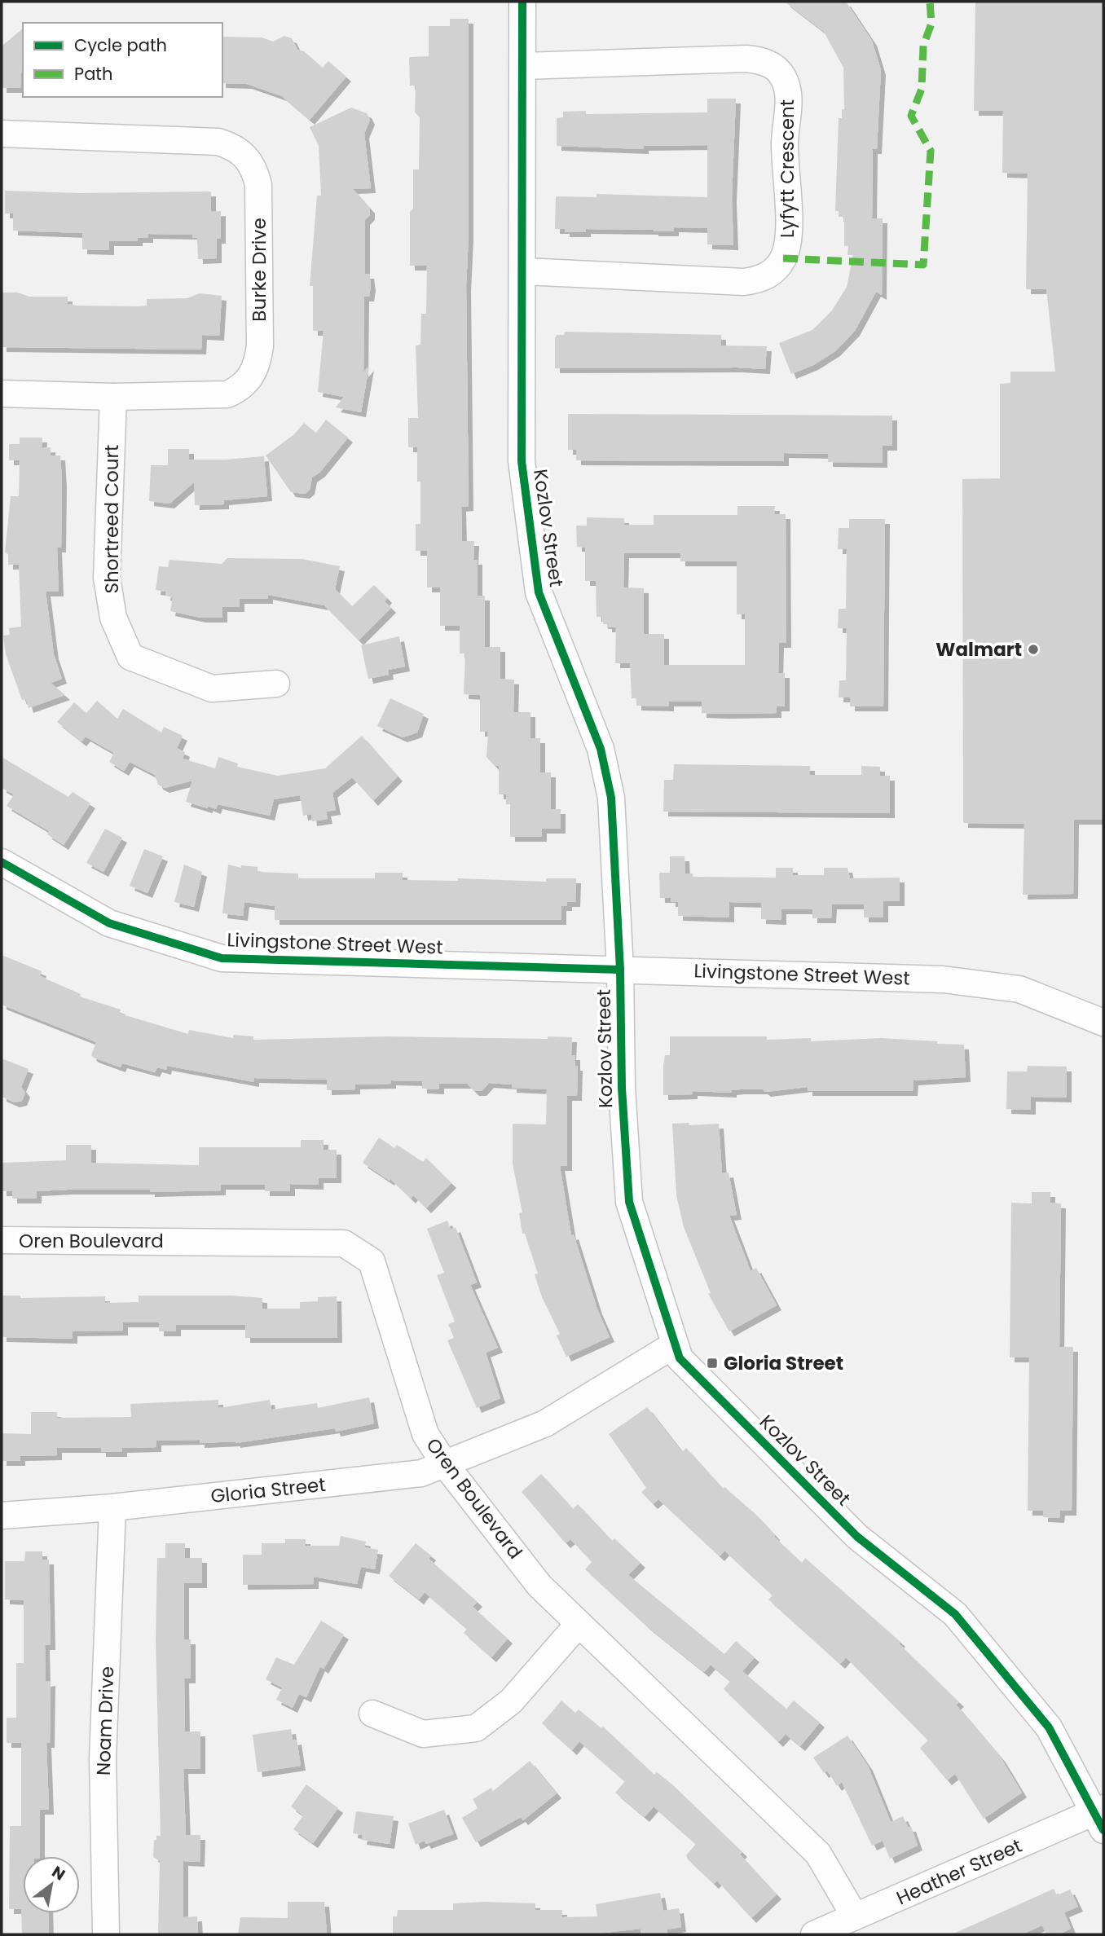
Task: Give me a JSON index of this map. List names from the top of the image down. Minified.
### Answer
{"streets":{"street":["Lyfytt Crescent","Burke Drive","Shortreed Court","Kozlov Street","Livingstone Street West","Oren Boulevard","Gloria Street","Noam Drive","Heather Street"]},"crossings":[["Lyfytt Crescent","Kozlov Street"],["Burke Drive","Shortreed Court"],["Kozlov Street","Livingstone Street West"],["Kozlov Street","Gloria Street"],["Kozlov Street","Heather Street"],["Oren Boulevard","Gloria Street"],["Oren Boulevard","Heather Street"],["Gloria Street","Noam Drive"]],"places":{"other":["Walmart"],"transit":["Gloria Street"]},"legend":["Cycle path","Path"],"north":"top right"}
